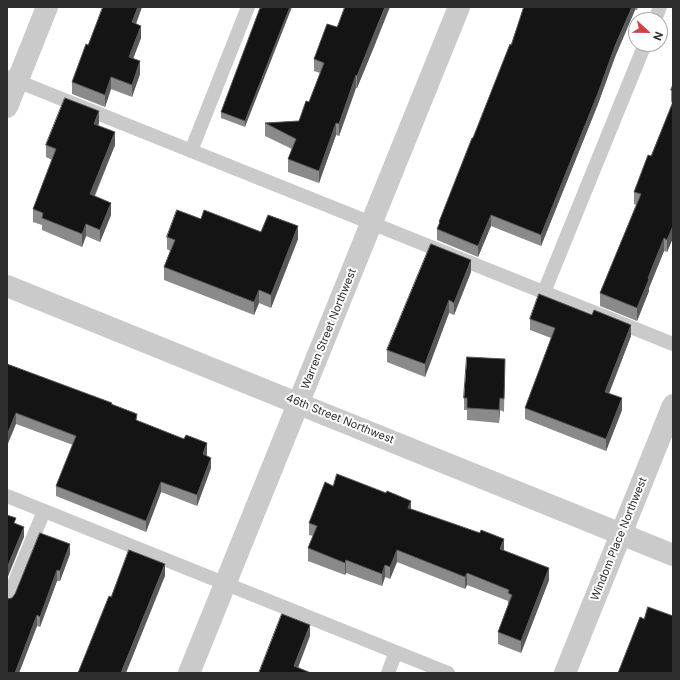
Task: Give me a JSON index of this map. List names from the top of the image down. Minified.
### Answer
{"streets":{"street":["Warren Street Northwest","46th Street Northwest","Windom Place Northwest"]},"crossings":[["Warren Street Northwest","46th Street Northwest"],["46th Street Northwest","Windom Place Northwest"]],"north":"right"}
